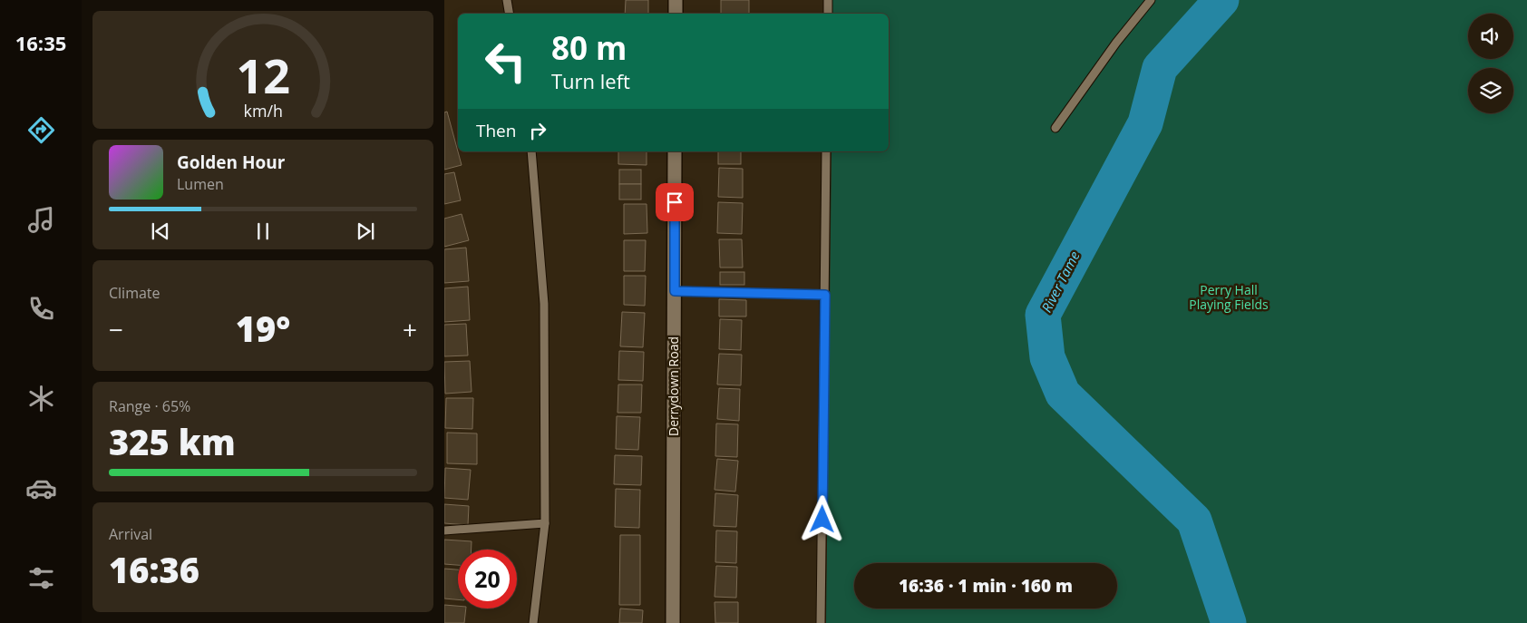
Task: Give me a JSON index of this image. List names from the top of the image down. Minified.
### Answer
{"streets":{"street":["Derrydown Road"]},"water":["River Tame"],"parks":["Perry Hall Playing Fields"],"page":{"tabs":"16:35","turn":["80 m","Turn left"],"then":"Then","song":["Golden Hour","Lumen"],"tile":["Climate",["Range · 65%","325 km"],["Arrival","16:36"]],"heat":["−","19°","+"],"limit":"20","trip":"16:36 · 1 min · 160 m","gauge":["12","km/h"]}}
